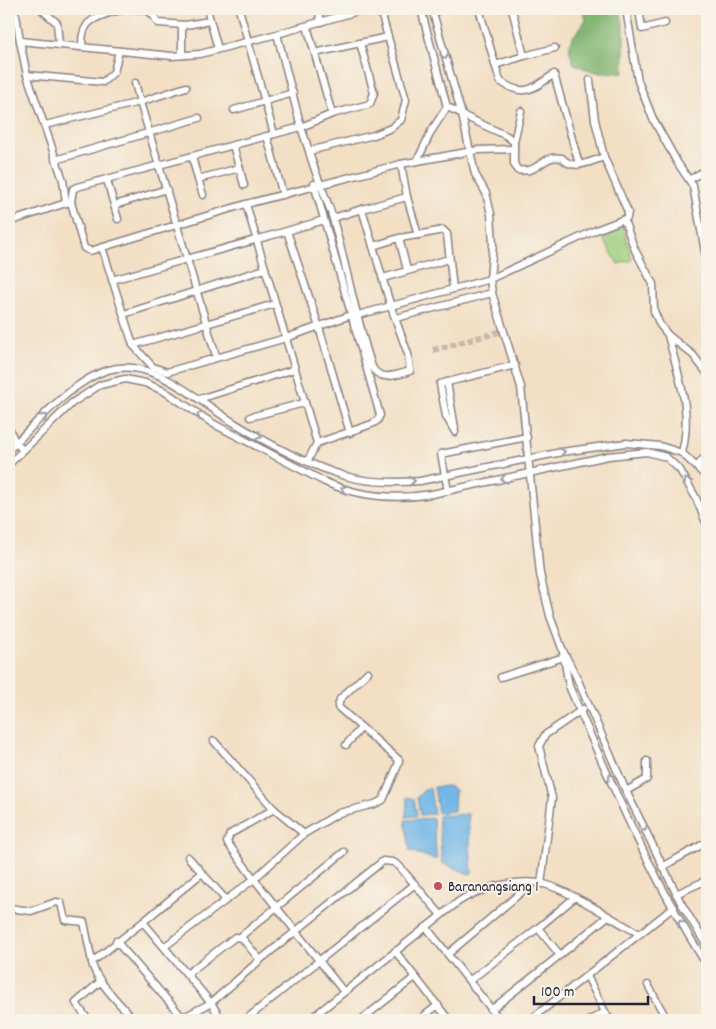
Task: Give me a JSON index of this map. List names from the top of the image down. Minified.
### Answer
{"places":["Baranangsiang 1"],"scale_bar":"100 m"}
